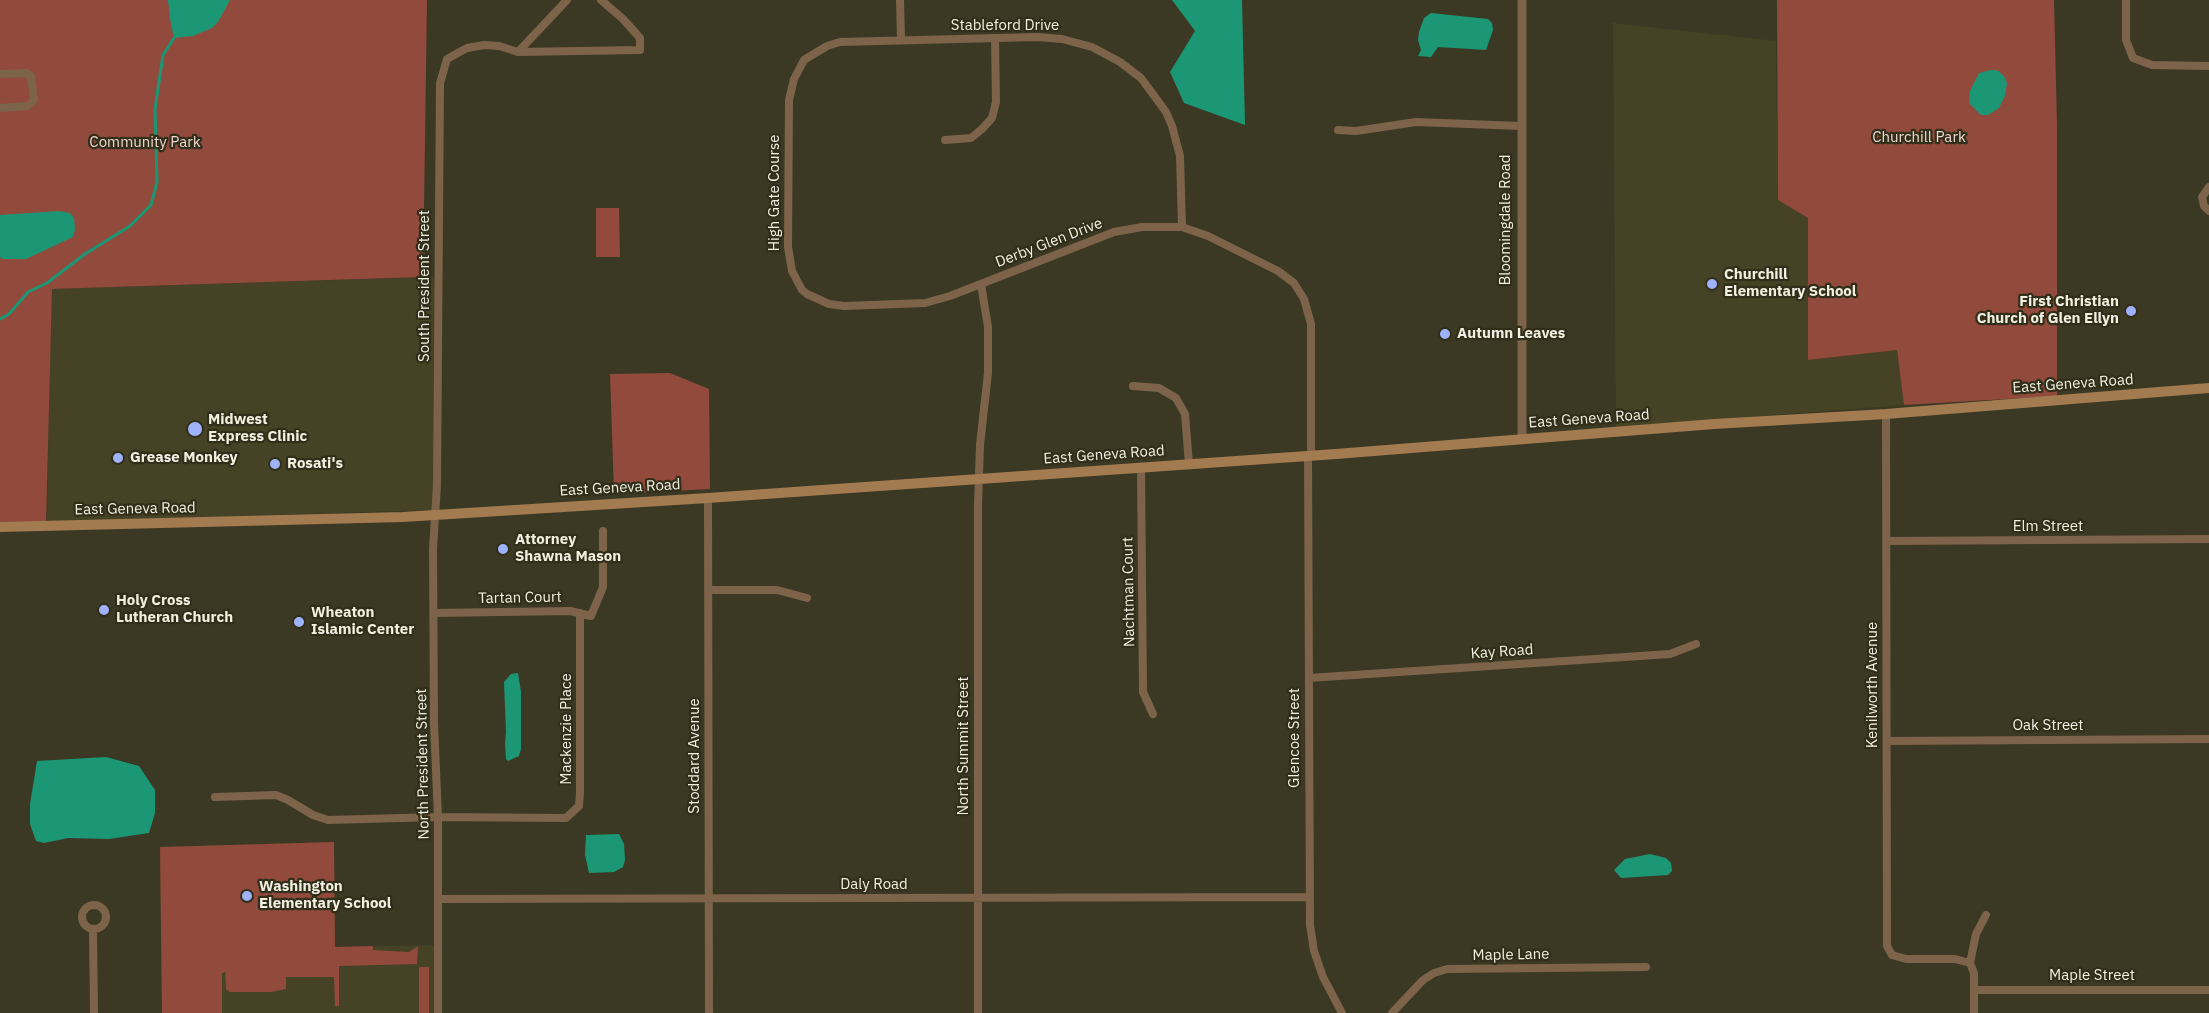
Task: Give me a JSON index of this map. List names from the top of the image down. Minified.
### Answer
{"streets":{"main road":["East Geneva Road"],"street":["Stableford Drive","High Gate Course","Bloomingdale Road","Derby Glen Drive","South President Street","Elm Street","Nachtman Court","Tartan Court","Kay Road","Kenilworth Avenue","Oak Street","Mackenzie Place","Glencoe Street","North Summit Street","Stoddard Avenue","North President Street","Daly Road","Maple Lane","Maple Street"]},"crossings":[["Stableford Drive","High Gate Course"],["Stableford Drive","Derby Glen Drive"],["High Gate Course","Derby Glen Drive"],["Bloomingdale Road","East Geneva Road"],["Derby Glen Drive","Glencoe Street"],["Derby Glen Drive","North Summit Street"],["South President Street","East Geneva Road"],["South President Street","North President Street"],["East Geneva Road","Nachtman Court"],["East Geneva Road","Kenilworth Avenue"],["East Geneva Road","Glencoe Street"],["East Geneva Road","North Summit Street"],["East Geneva Road","Stoddard Avenue"],["East Geneva Road","North President Street"],["Elm Street","Kenilworth Avenue"],["Tartan Court","Mackenzie Place"],["Tartan Court","North President Street"],["Kay Road","Glencoe Street"],["Kenilworth Avenue","Oak Street"],["Mackenzie Place","North President Street"],["Glencoe Street","Daly Road"],["North Summit Street","Daly Road"],["Stoddard Avenue","Daly Road"],["North President Street","Daly Road"]],"parks":["Churchill Park","Community Park"],"places":["Churchill Elementary School","First Christian Church of Glen Ellyn","Autumn Leaves","Midwest Express Clinic","Grease Monkey","Rosati's","Attorney Shawna Mason","Holy Cross Lutheran Church","Wheaton Islamic Center","Washington Elementary School"]}
